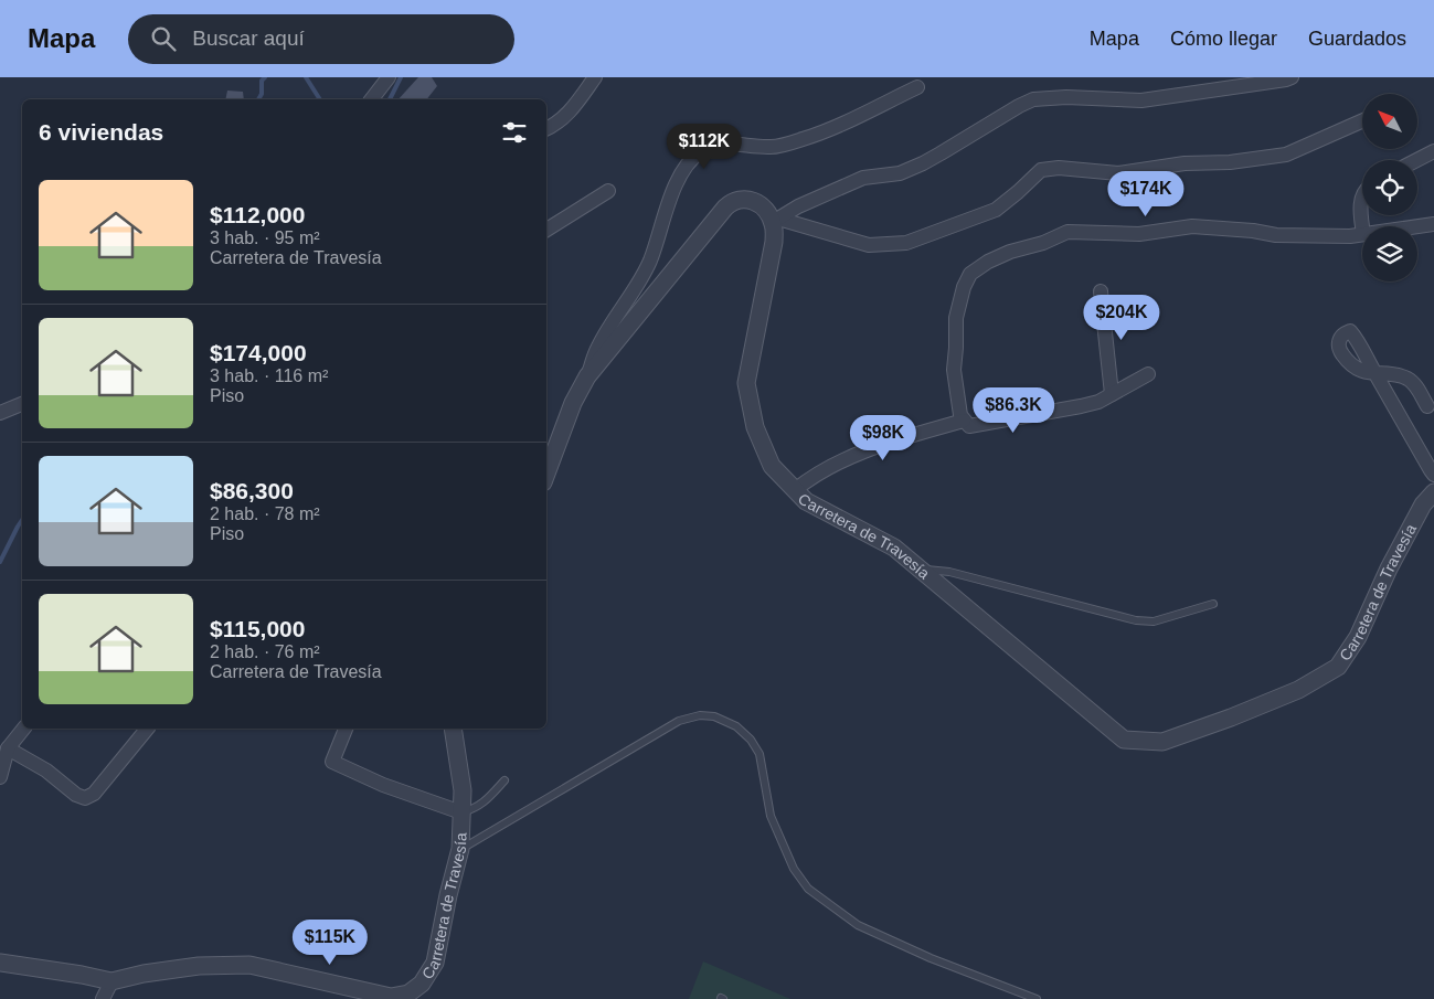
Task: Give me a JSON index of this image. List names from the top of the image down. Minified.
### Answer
{"streets":{"street":["Carretera de Travesía"]},"north":"top left","page":{"header":"Mapa","search":"Buscar aquí","nav":["Mapa","Cómo llegar","Guardados"],"heading":"6 viviendas","price":["$112K","$174K","$204K","$86.3K","$98K","$115K"],"list":[{"name":"$112,000","note":"3 hab. · 95 m² · Carretera de Travesía"},{"name":"$174,000","note":"3 hab. · 116 m² · Piso"},{"name":"$86,300","note":"2 hab. · 78 m² · Piso"},{"name":"$115,000","note":"2 hab. · 76 m² · Carretera de Travesía"}]}}
